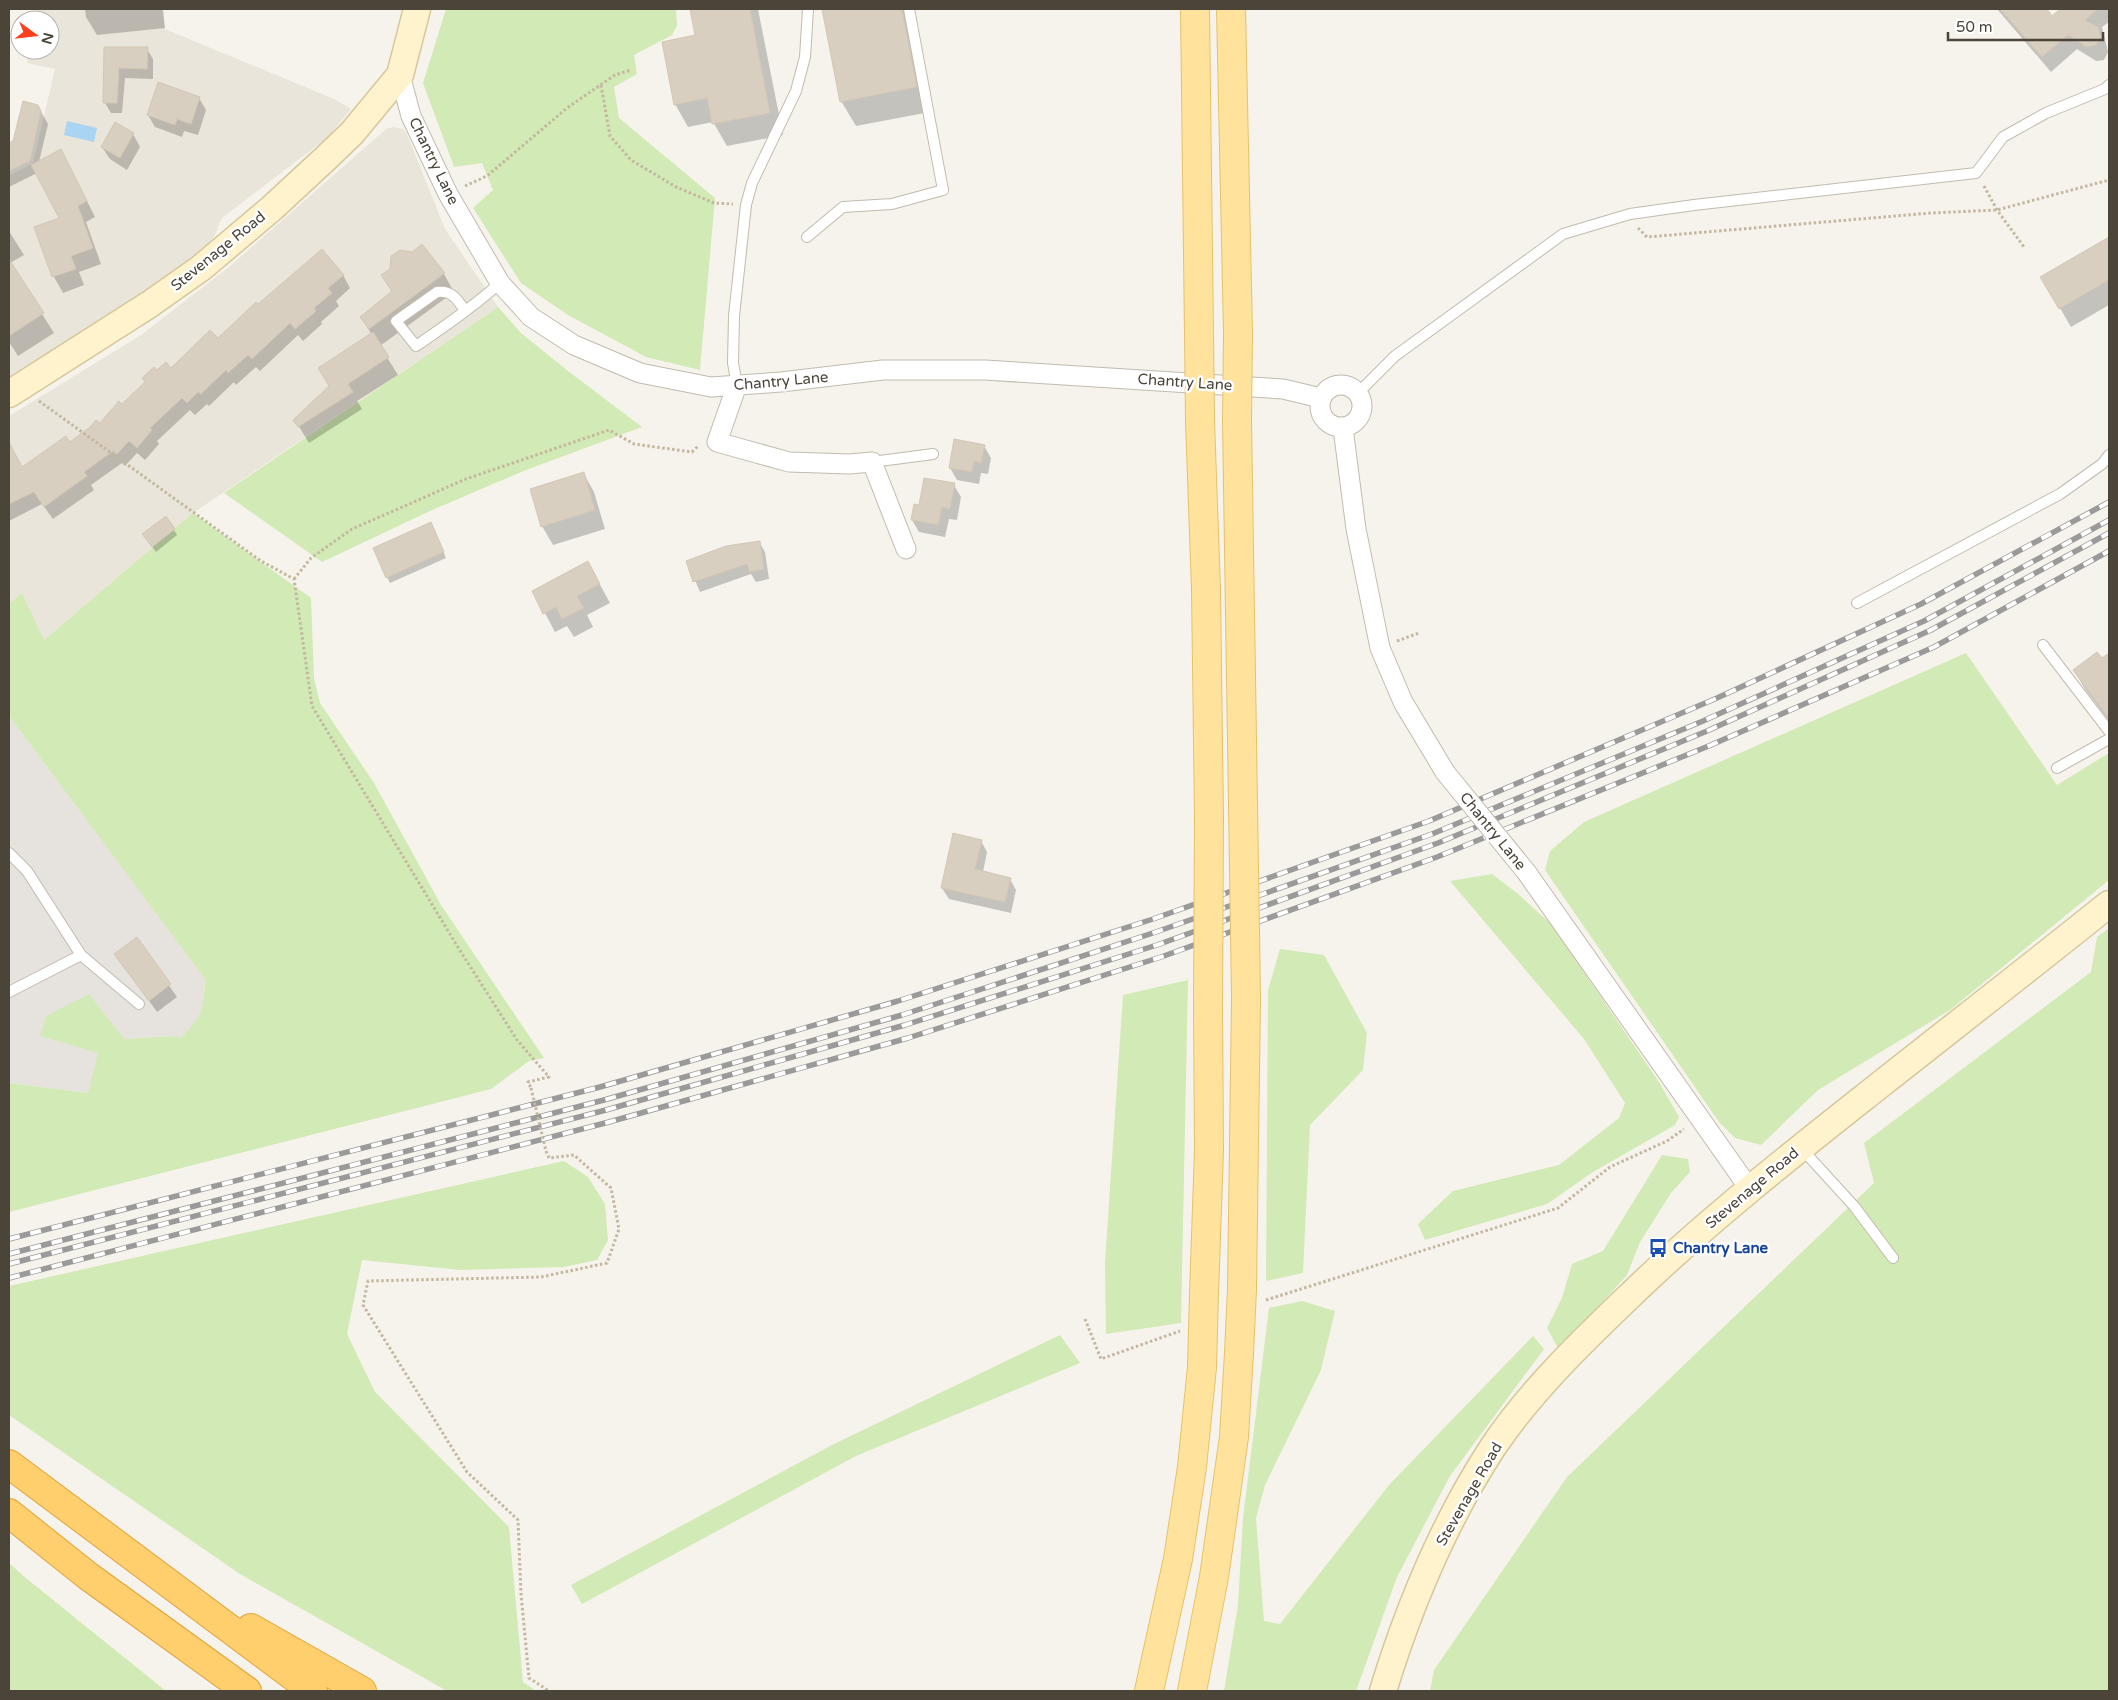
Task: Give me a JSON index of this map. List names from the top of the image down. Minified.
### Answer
{"streets":{"street":["Chantry Lane","Stevenage Road"]},"crossings":[["Chantry Lane","Stevenage Road"]],"places":{"bus stop":["Chantry Lane"]},"scale_bar":"50 m","north":"right"}
